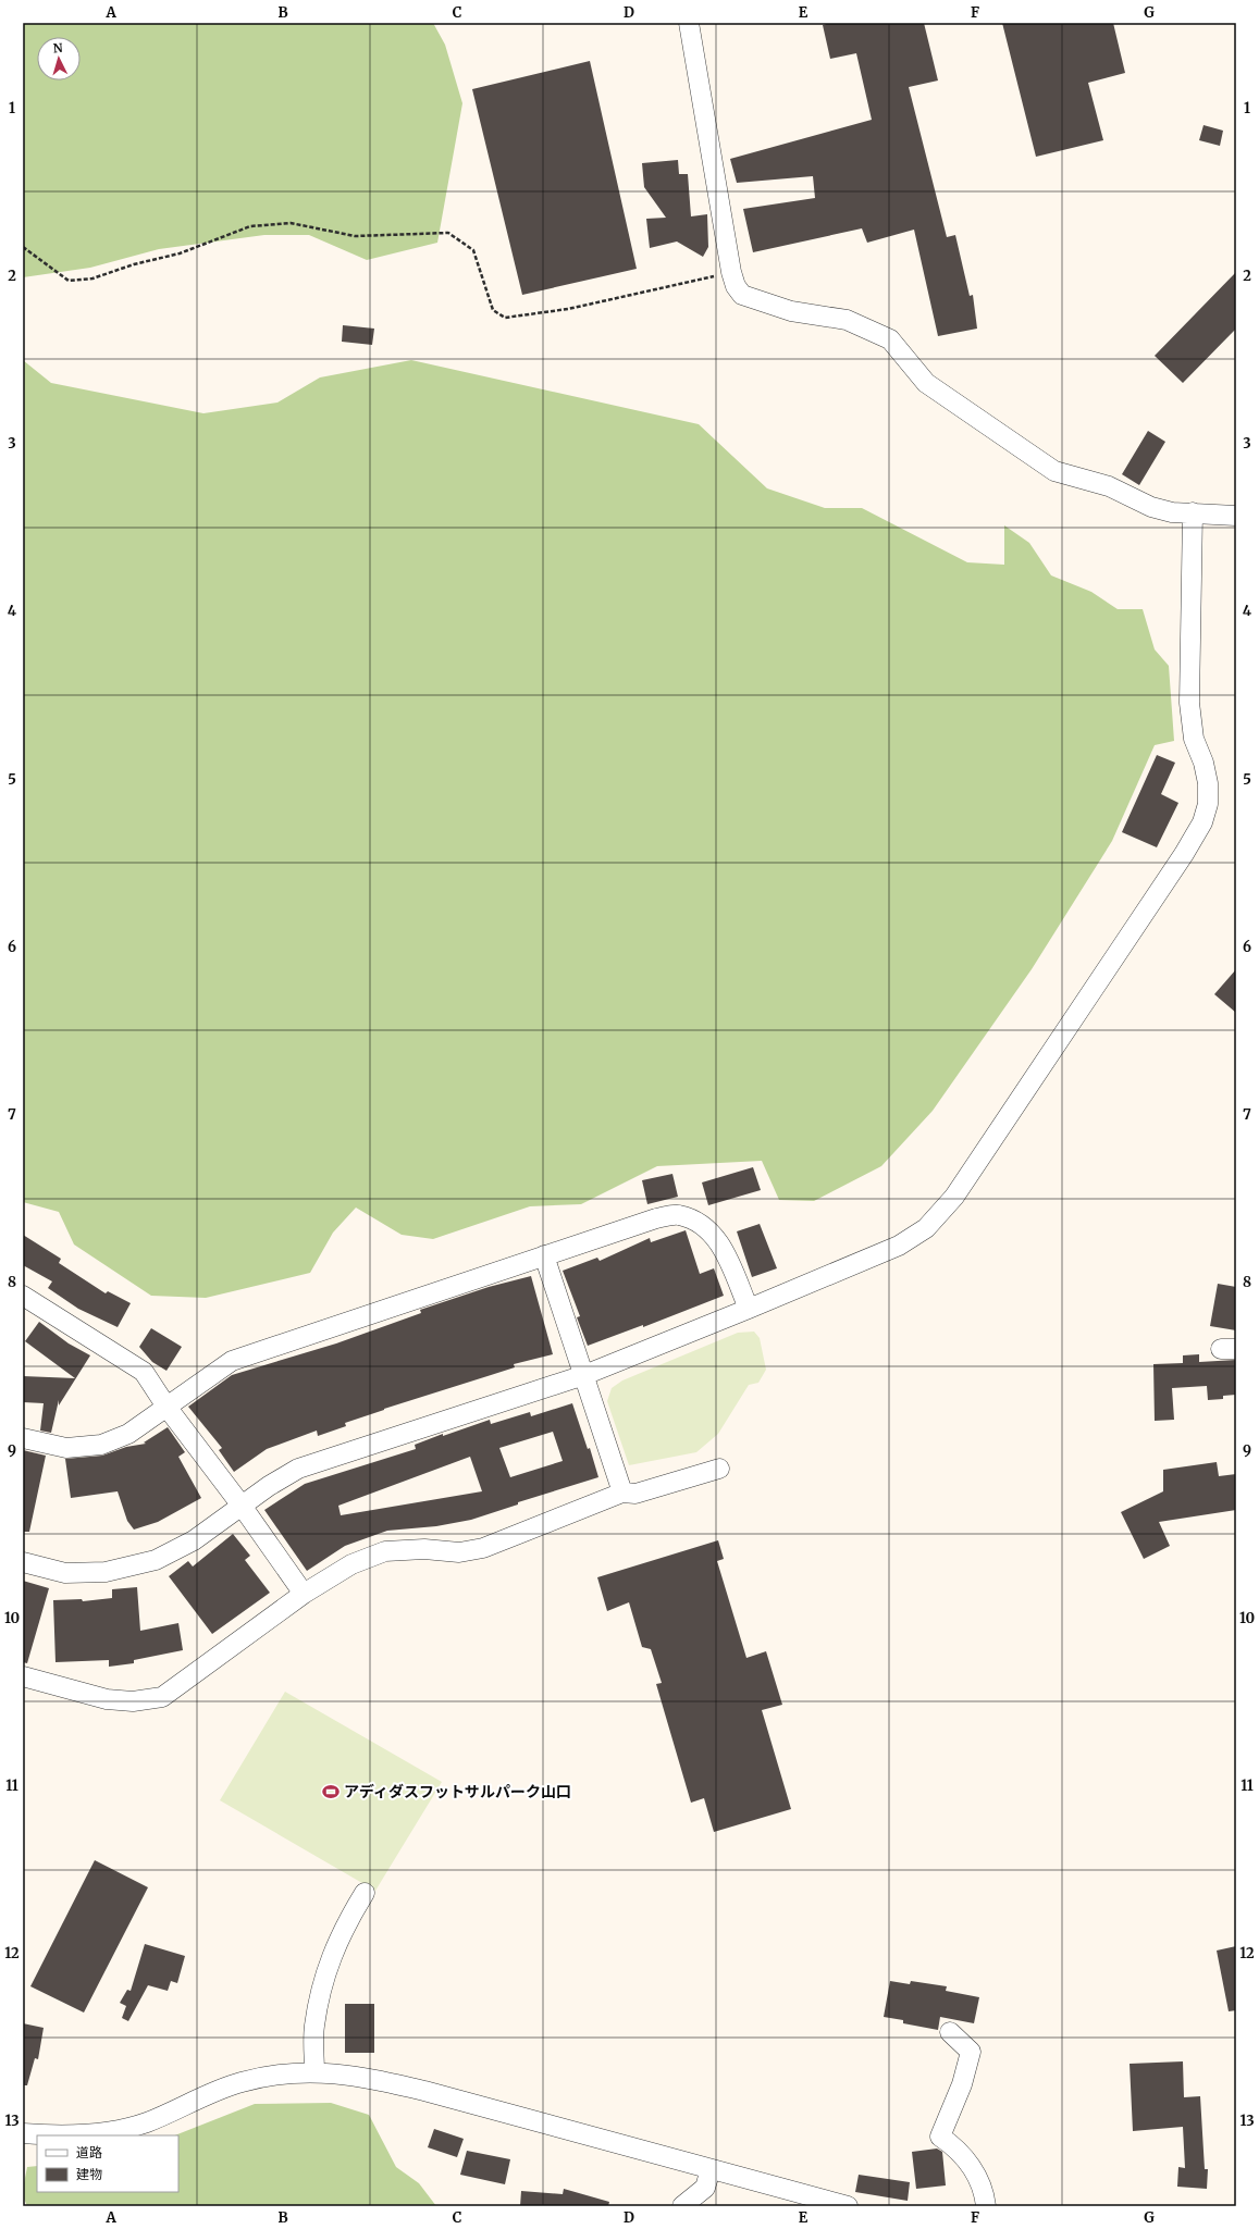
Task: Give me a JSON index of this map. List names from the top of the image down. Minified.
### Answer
{"places":{"sports":["アディダスフットサルパーク山口"]},"legend":["道路","建物"],"north":"top","grid":{"columns":["A","B","C","D","E","F","G"],"rows":["1","2","3","4","5","6","7","8","9","10","11","12","13"]}}
